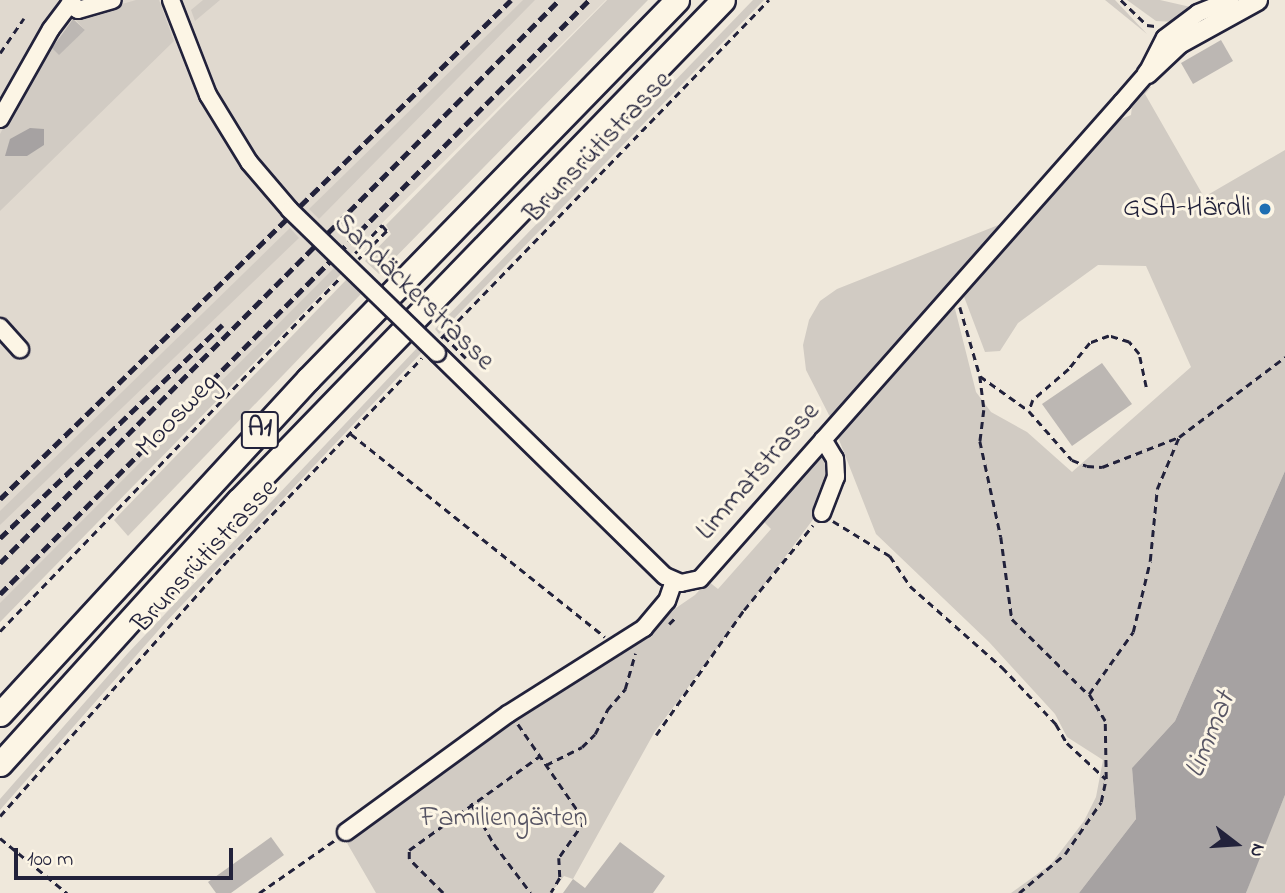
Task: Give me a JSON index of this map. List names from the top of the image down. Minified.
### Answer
{"streets":{"highway":["A1"],"street":["Sandäckerstrasse","Limmatstrasse"],"path":["Brunsrütistrasse","Moosweg"]},"crossings":[["Brunsrütistrasse","Sandäckerstrasse"],["Sandäckerstrasse","Limmatstrasse"]],"water":["Limmat"],"parks":["Familiengärten"],"places":["GSA-Härdli"],"scale_bar":"100 m","north":"right"}
